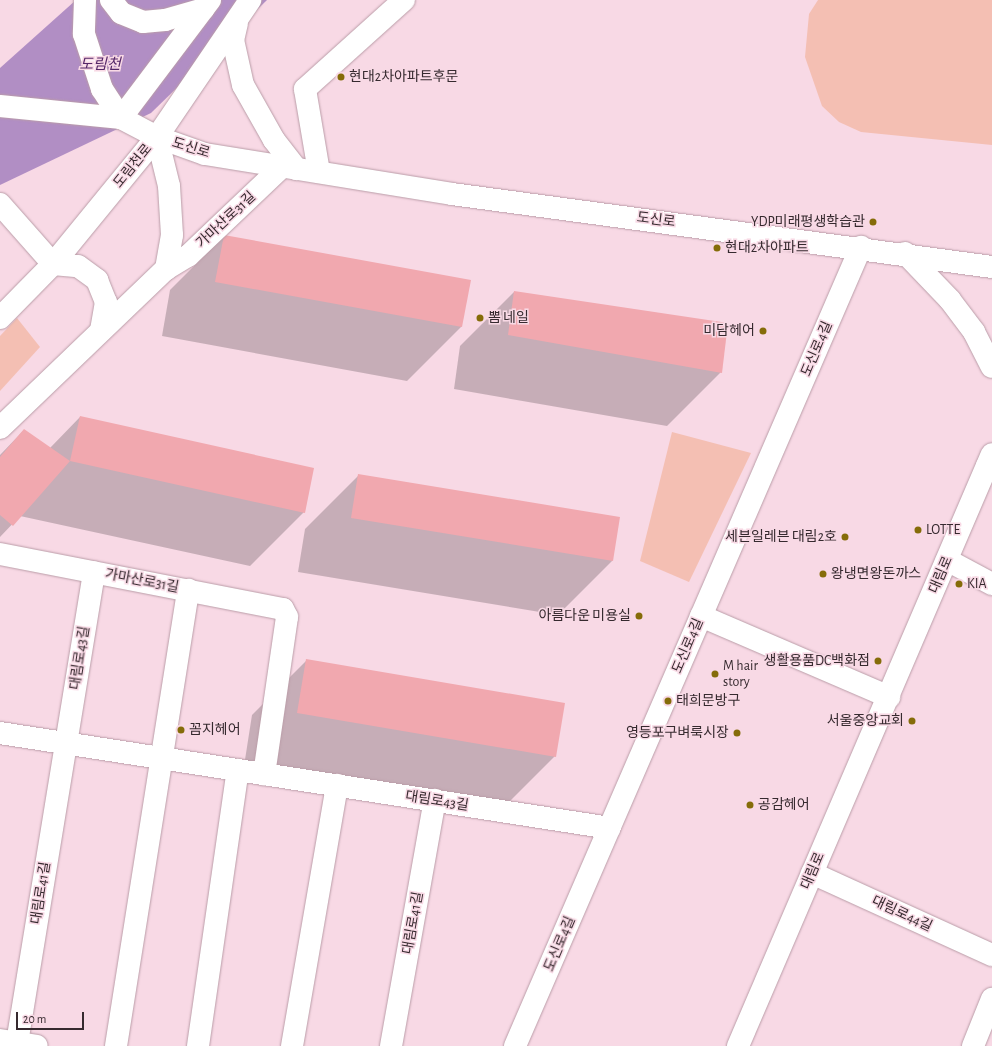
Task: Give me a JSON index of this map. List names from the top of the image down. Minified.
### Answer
{"streets":{"street":["도신로","도림천로","가마산로31길","도신로4길","대림로","대림로43길","대림로41길","대림로44길"]},"crossings":[["도신로","도림천로"],["도신로","가마산로31길"],["도신로","도신로4길"],["가마산로31길","대림로43길"],["도신로4길","대림로43길"],["대림로","대림로44길"],["대림로43길","대림로41길"]],"water":["도림천"],"places":["현대2차아파트후문","YDP미래평생학습관","현대2차아파트","뽐 네일","미담헤어","LOTTE","세븐일레븐 대림2호","왕냉면왕돈까스","KIA","아름다운 미용실","생활용품DC백화점","M hair story","태희문방구","서울중앙교회","꼼지헤어","영등포구벼룩시장","공감헤어"],"scale_bar":"20 m"}
